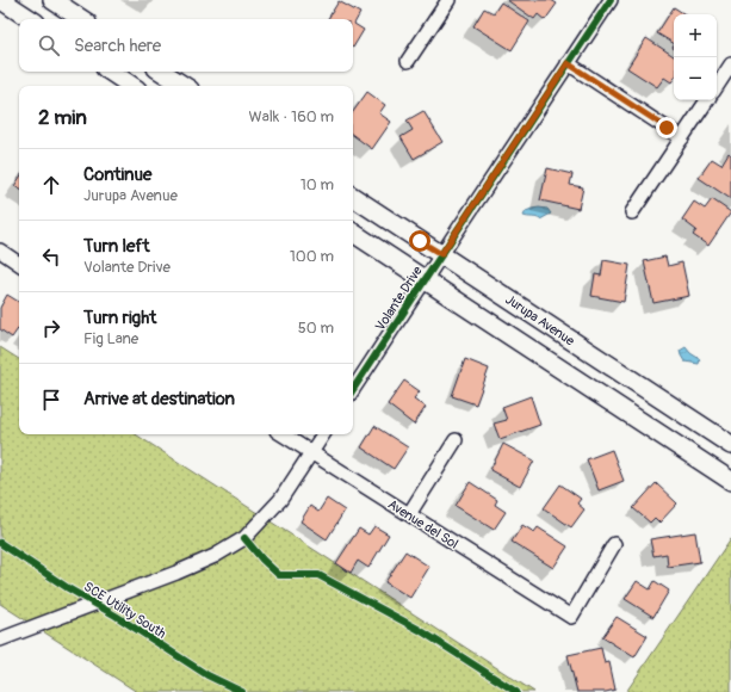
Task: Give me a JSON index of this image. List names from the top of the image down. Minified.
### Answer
{"streets":{"main road":["Jurupa Avenue"],"street":["Volante Drive","Avenue del Sol"],"cycle path":["SCE Utility South"]},"crossings":[["Volante Drive","Jurupa Avenue"]],"page":{"map_buttons":["+","−"],"search":"Search here","heading":["2 min","Walk · 160 m"],"list":[["Continue","Jurupa Avenue","10 m"],["Turn left","Volante Drive","100 m"],["Turn right","Fig Lane","50 m"],"Arrive at destination"]}}
